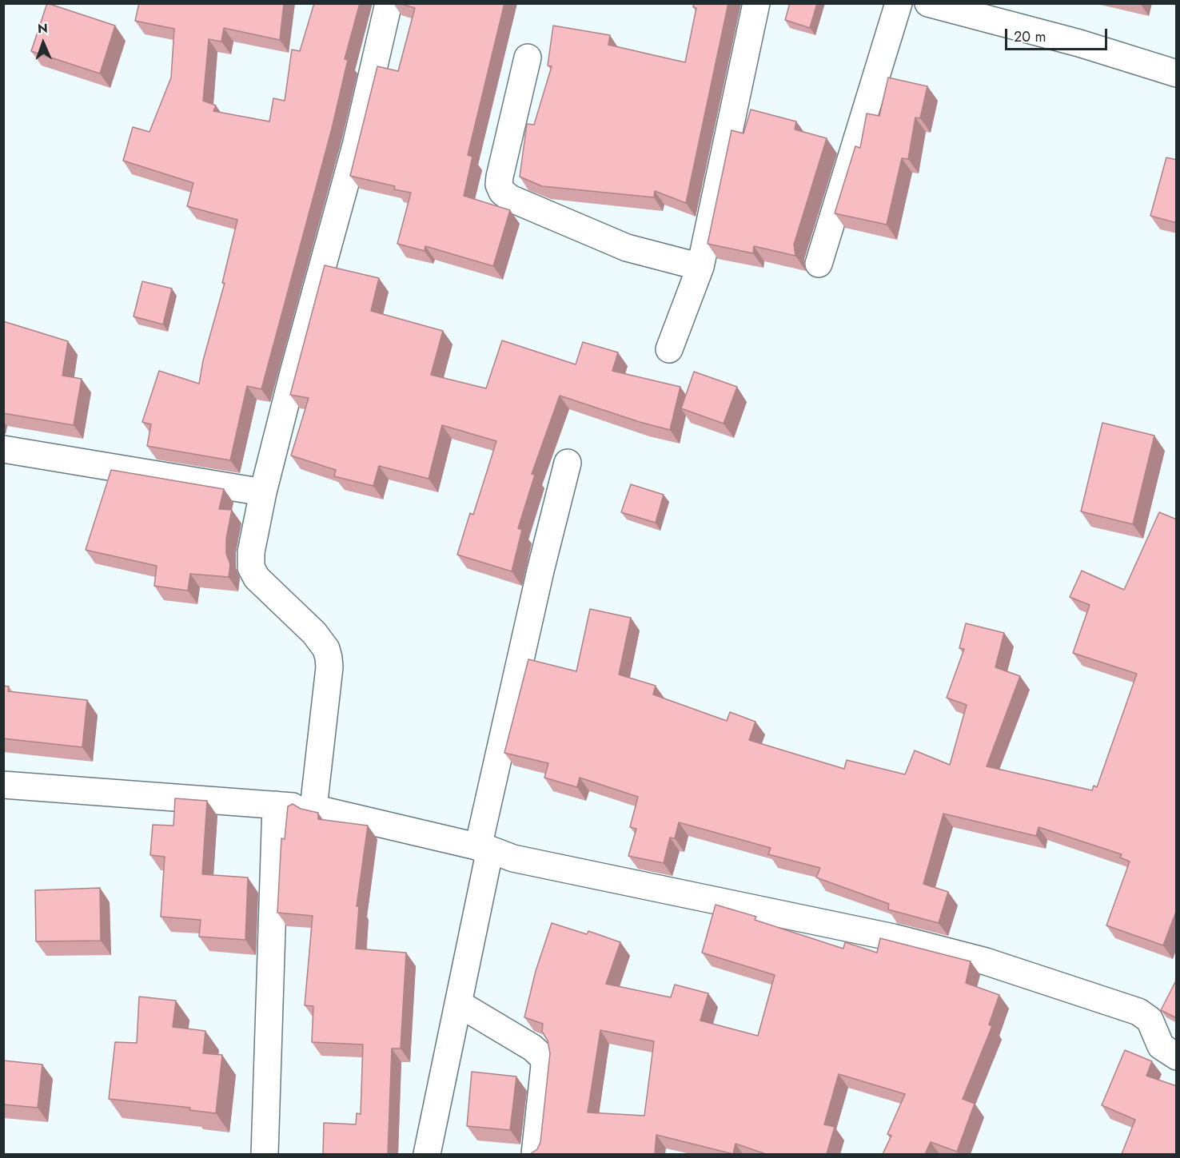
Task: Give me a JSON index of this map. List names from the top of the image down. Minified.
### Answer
{"scale_bar":"20 m","north":"top"}
